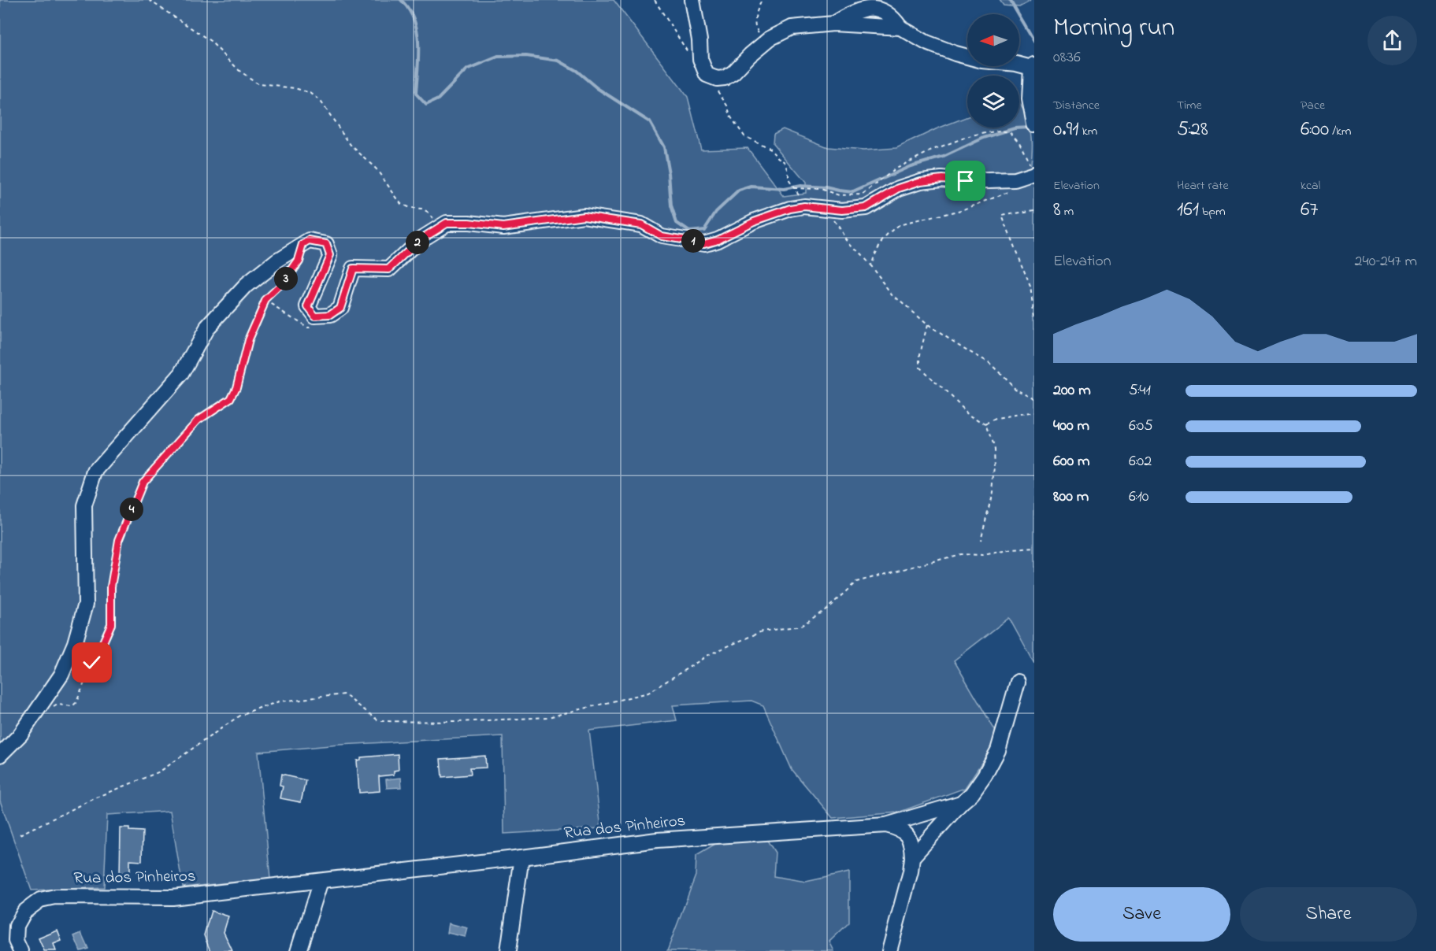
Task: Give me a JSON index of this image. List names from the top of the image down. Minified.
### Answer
{"streets":{"street":["Rua dos Pinheiros"]},"north":"left","page":{"heading":["Morning run","08:36"],"stats":[["Distance","0.91 km"],["Time","5:28"],["Pace","6:00 /km"],["Elevation","8 m"],["Heart rate","161 bpm"],["kcal","67"]],"pins":["1","2","3","4"],"chart":["Elevation","240–247 m"],"list":[{"name":"200 m","note":"5:41"},{"name":"400 m","note":"6:05"},{"name":"600 m","note":"6:02"},{"name":"800 m","note":"6:10"}],"buttons":["Save","Share"]}}
